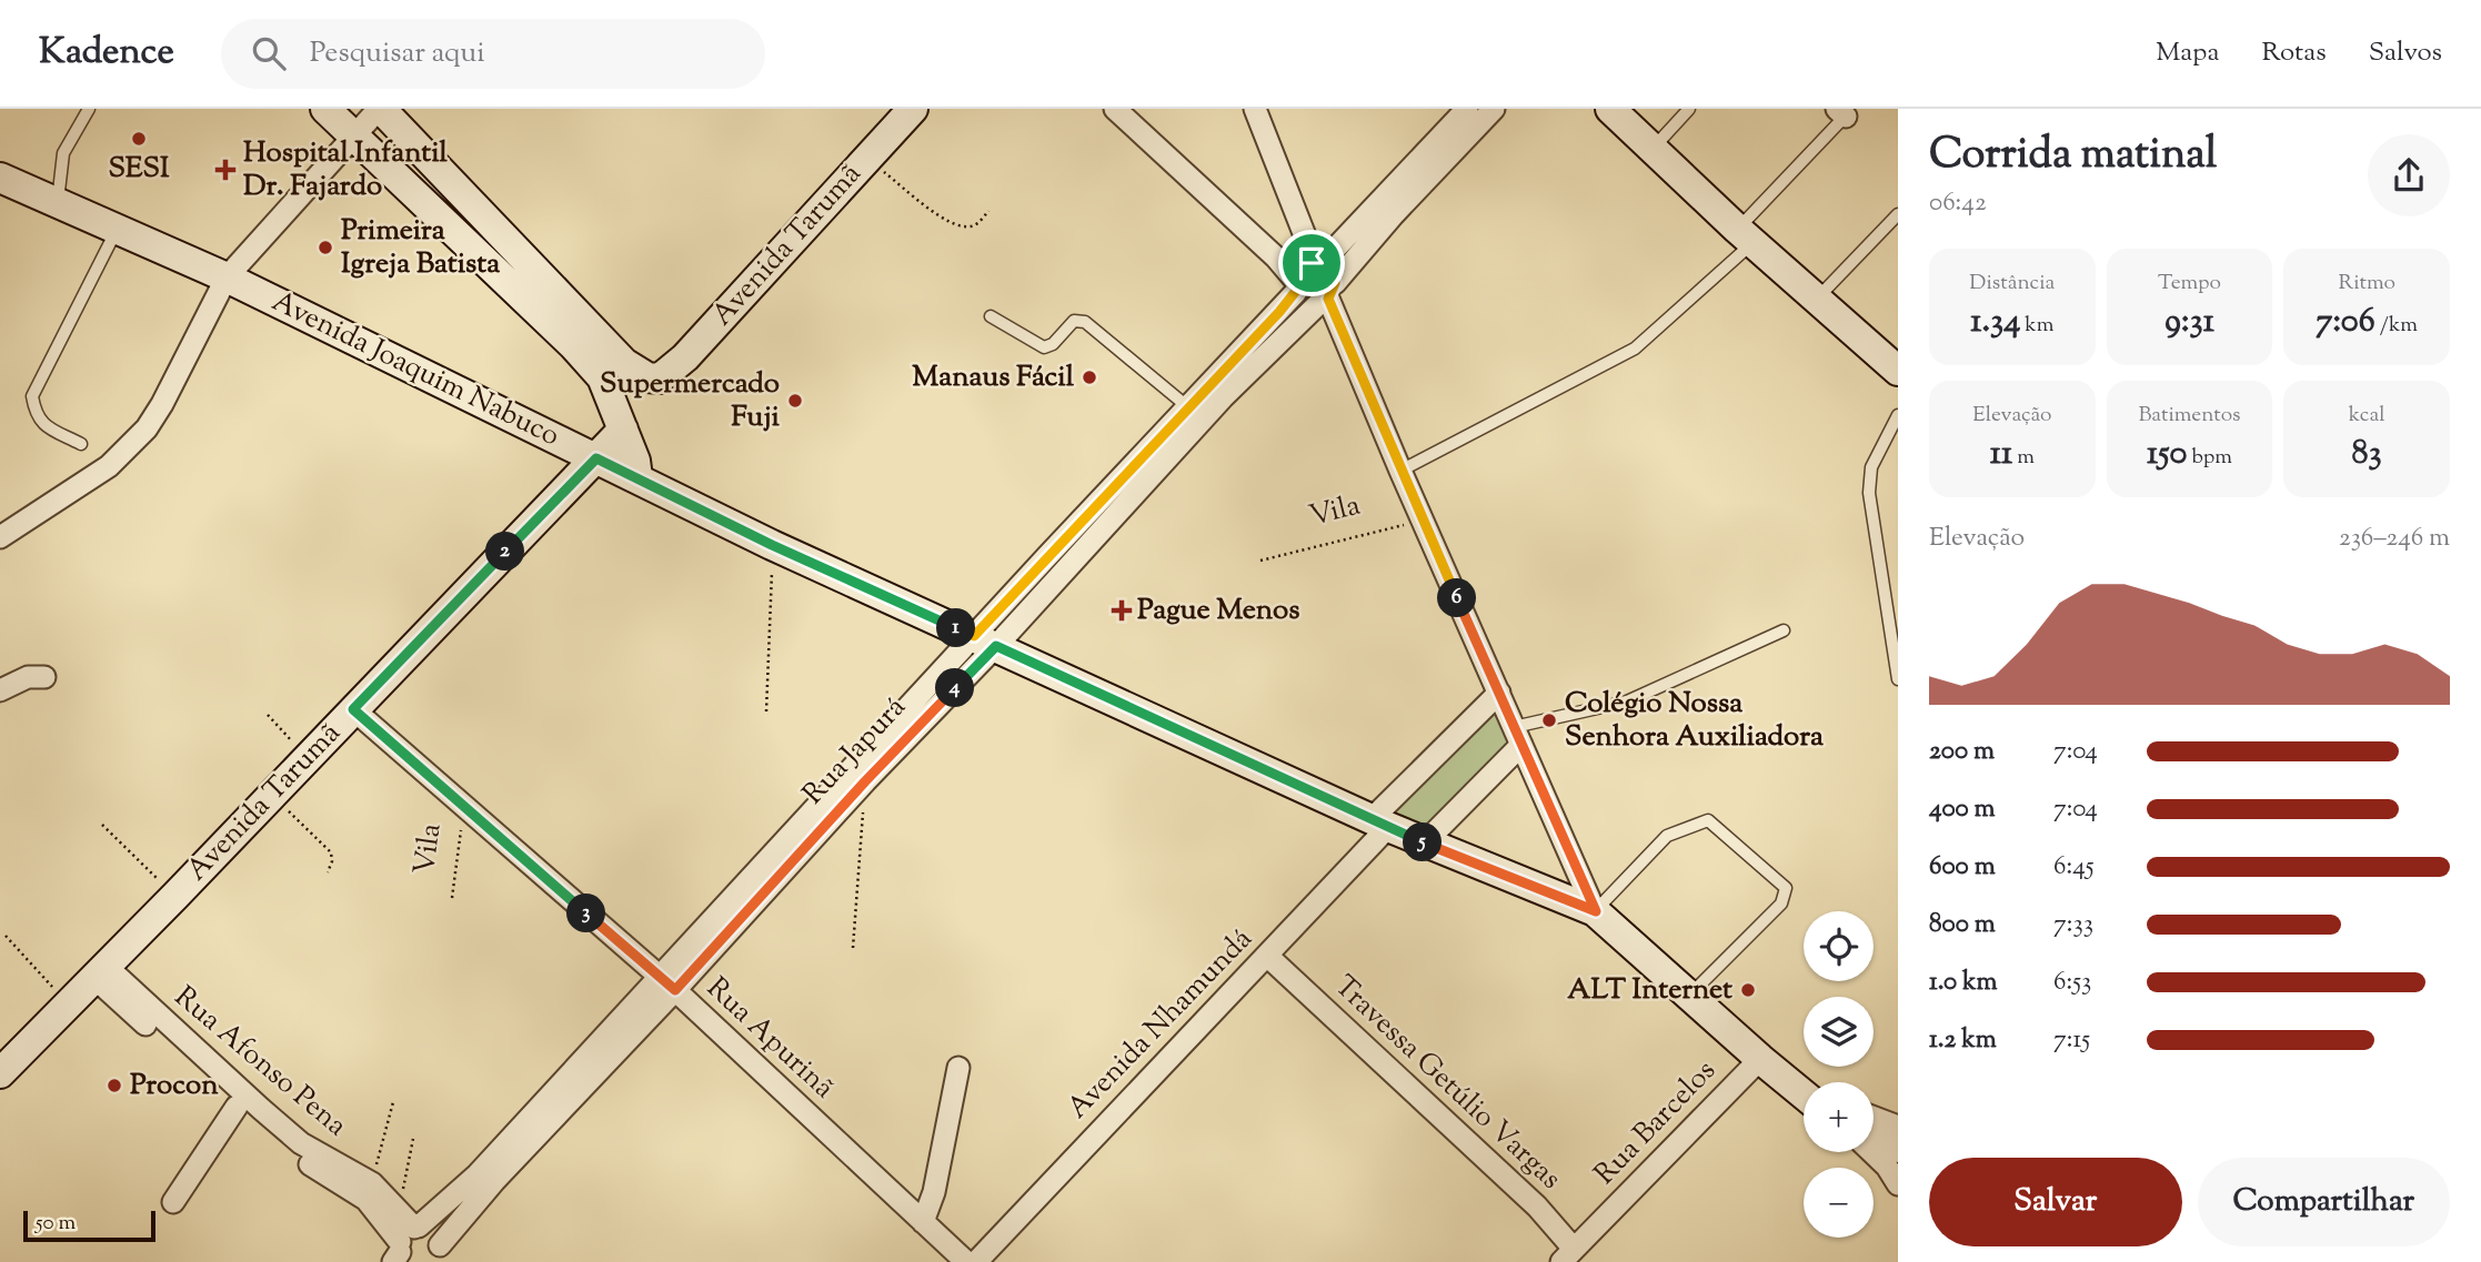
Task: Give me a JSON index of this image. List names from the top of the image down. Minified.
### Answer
{"streets":{"main road":["Avenida Tarumã","Avenida Joaquim Nabuco"],"street":["Rua Japurá","Avenida Nhamundá","Rua Apurinã","Rua Afonso Pena","Travessa Getúlio Vargas","Rua Barcelos"],"path":["Vila"]},"crossings":[["Avenida Tarumã","Avenida Joaquim Nabuco"],["Avenida Tarumã","Rua Apurinã"],["Avenida Tarumã","Rua Afonso Pena"],["Avenida Joaquim Nabuco","Rua Japurá"],["Avenida Joaquim Nabuco","Avenida Nhamundá"],["Vila","Rua Apurinã"],["Rua Japurá","Rua Apurinã"],["Rua Japurá","Rua Afonso Pena"],["Avenida Nhamundá","Travessa Getúlio Vargas"],["Travessa Getúlio Vargas","Rua Barcelos"]],"places":{"other":["SESI","Primeira Igreja Batista","Manaus Fácil","Supermercado Fuji","Colégio Nossa Senhora Auxiliadora","ALT Internet","Procon"],"health":["Hospital Infantil Dr. Fajardo","Pague Menos"]},"scale_bar":"50 m","page":{"header":"Kadence","search":"Pesquisar aqui","nav":["Mapa","Rotas","Salvos"],"heading":["Corrida matinal","06:42"],"stats":[["Distância","1.34 km"],["Tempo","9:31"],["Ritmo","7:06 /km"],["Elevação","11 m"],["Batimentos","150 bpm"],["kcal","83"]],"chart":["Elevação","236–246 m"],"pins":["2","6","1","4","5","3"],"list":[{"name":"200 m","note":"7:04"},{"name":"400 m","note":"7:04"},{"name":"600 m","note":"6:45"},{"name":"800 m","note":"7:33"},{"name":"1.0 km","note":"6:53"},{"name":"1.2 km","note":"7:15"}],"map_buttons":["+","−"],"buttons":["Salvar","Compartilhar"],"scale":"50 m"}}
